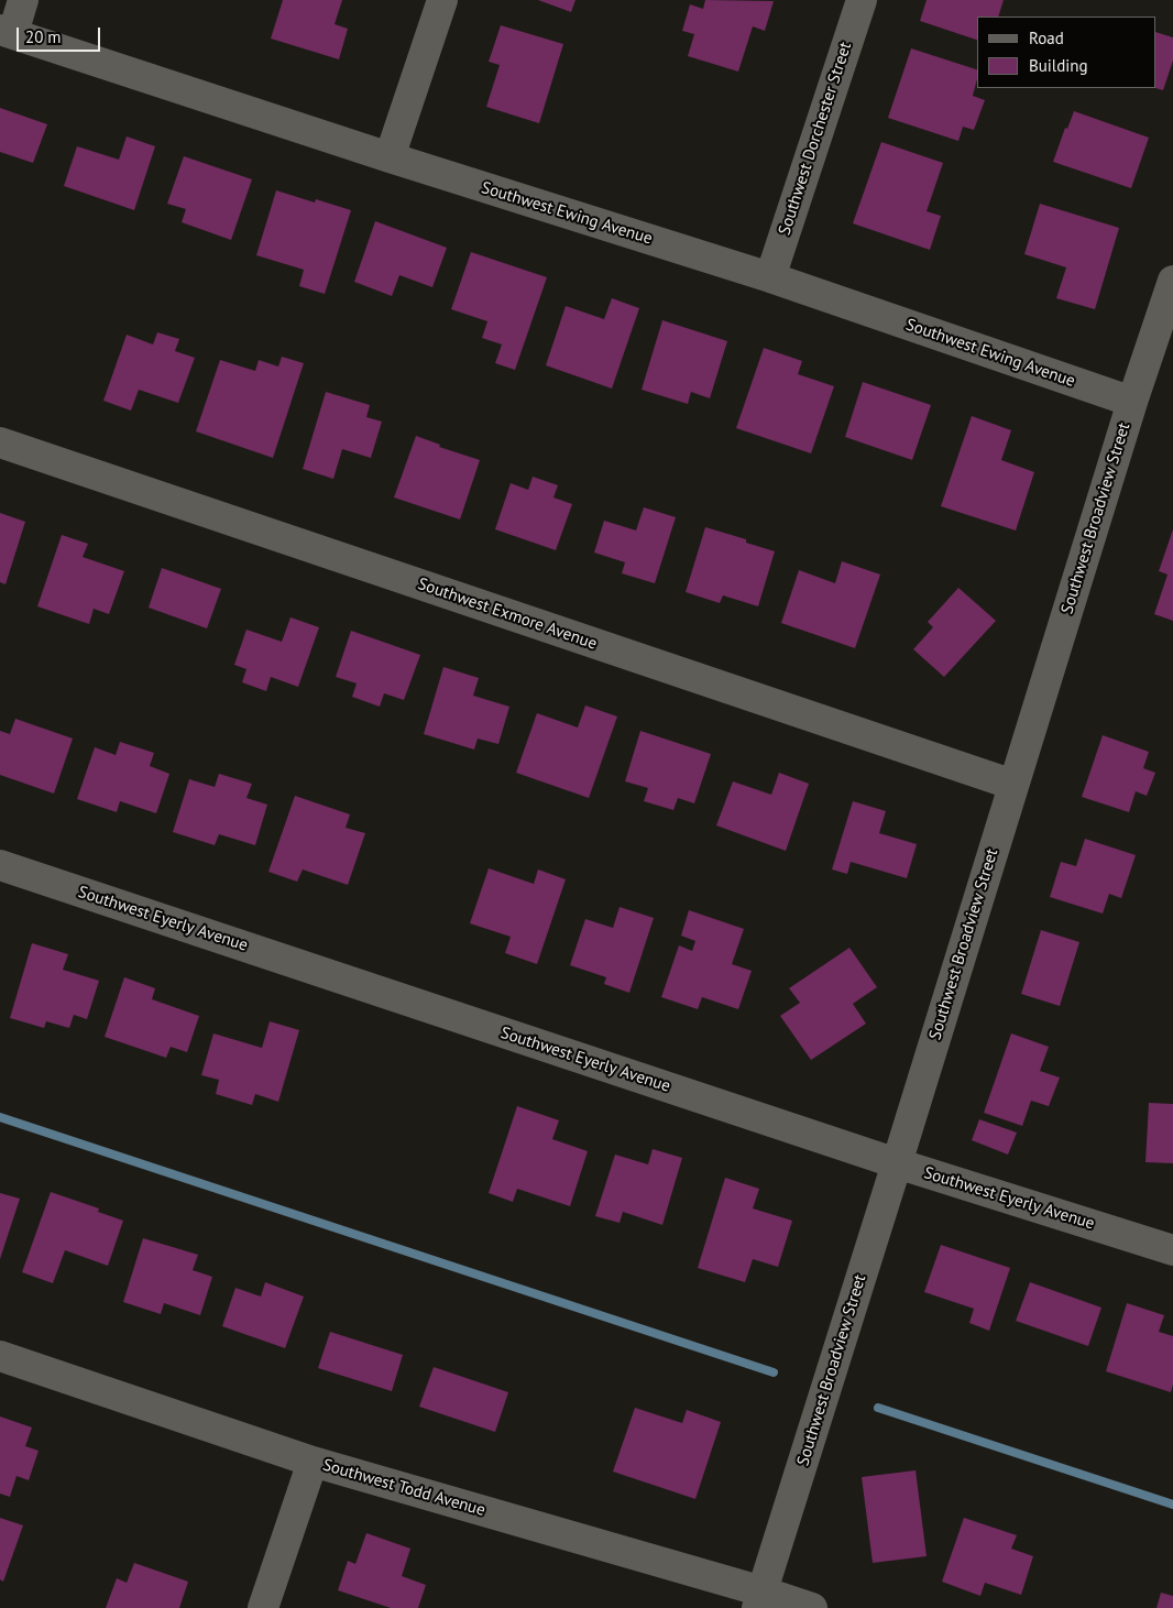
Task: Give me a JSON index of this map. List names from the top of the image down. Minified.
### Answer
{"streets":{"street":["Southwest Dorchester Street","Southwest Ewing Avenue","Southwest Broadview Street","Southwest Exmore Avenue","Southwest Eyerly Avenue","Southwest Todd Avenue"]},"crossings":[["Southwest Dorchester Street","Southwest Ewing Avenue"],["Southwest Ewing Avenue","Southwest Broadview Street"],["Southwest Broadview Street","Southwest Exmore Avenue"],["Southwest Broadview Street","Southwest Eyerly Avenue"],["Southwest Broadview Street","Southwest Todd Avenue"]],"legend":["Road","Building"],"scale_bar":"20 m"}
